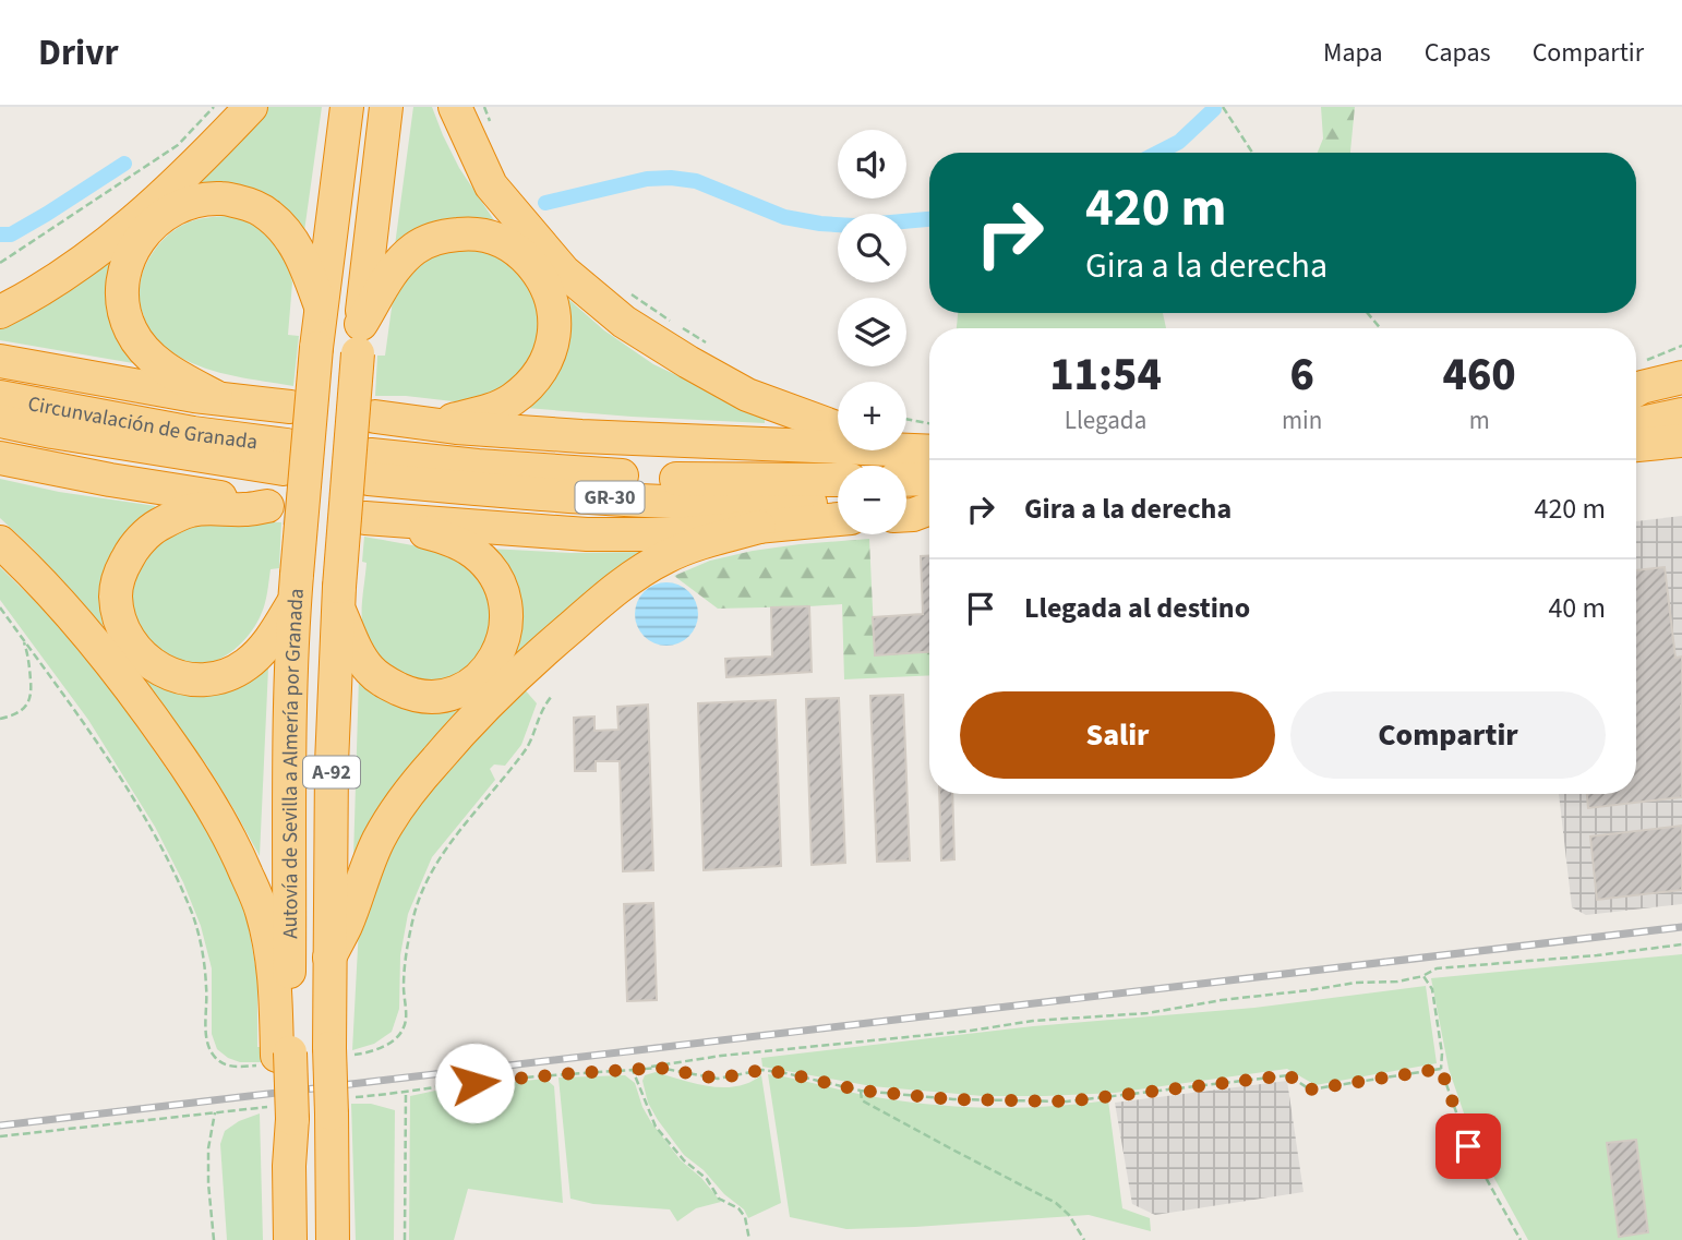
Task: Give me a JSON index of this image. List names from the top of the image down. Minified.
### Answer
{"streets":{"highway":["Circunvalación de Granada","GR-30","Autovía de Sevilla a Almería por Granada","A-92"]},"page":{"header":"Drivr","nav":["Mapa","Capas","Compartir"],"map_buttons":["+","−"],"turn":["420 m","Gira a la derecha"],"eta":["11:54","Llegada","6","min","460","m"],"list":[{"name":"Gira a la derecha","value":"420 m"},{"name":"Llegada al destino","value":"40 m"}],"buttons":["Salir","Compartir"]}}
